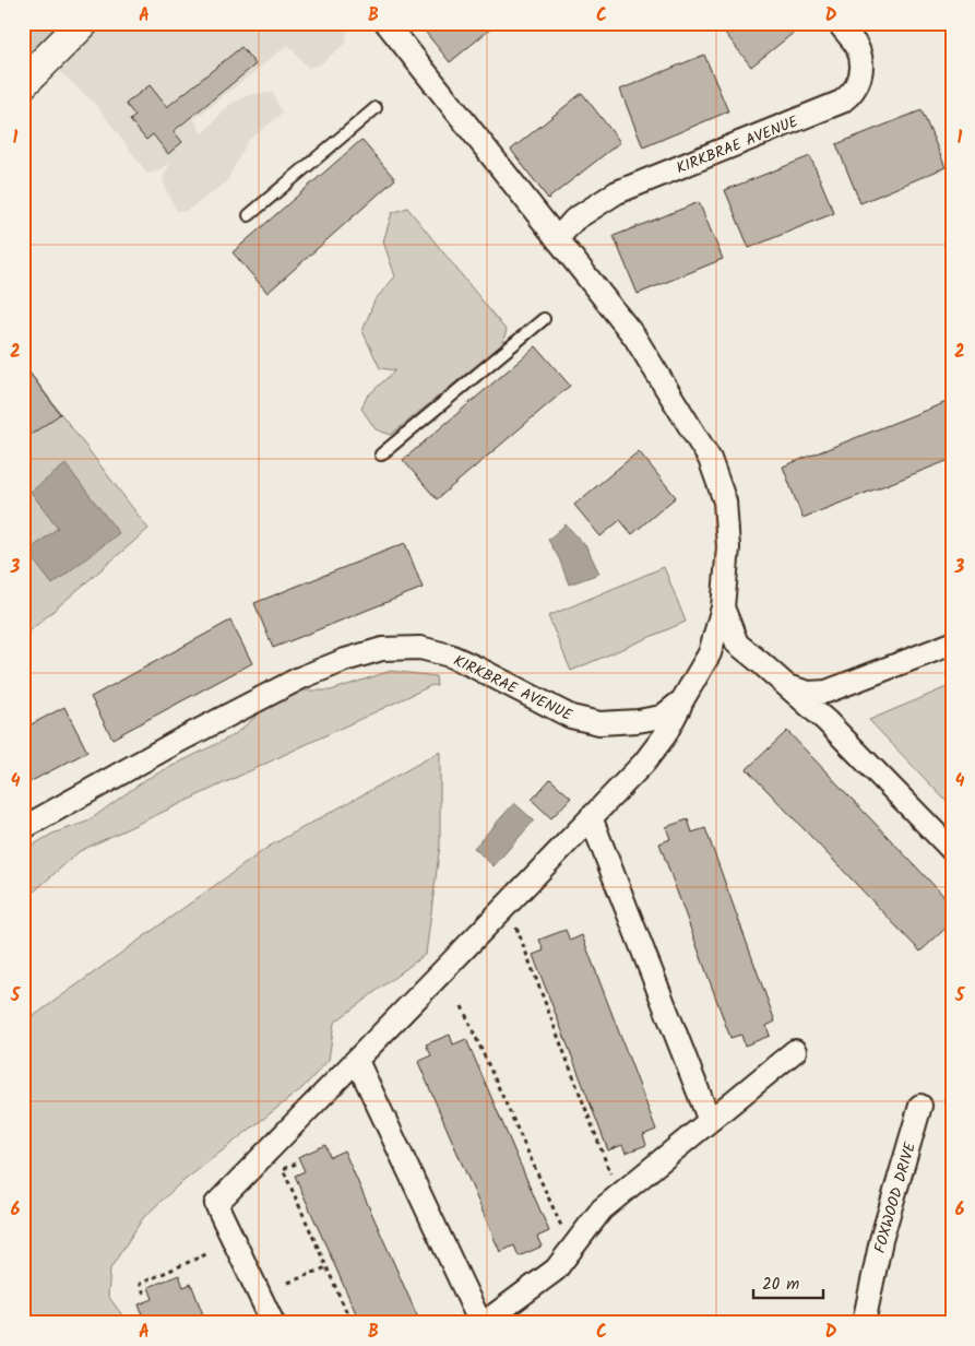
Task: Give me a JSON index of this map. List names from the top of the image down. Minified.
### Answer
{"streets":{"street":["KIRKBRAE AVENUE","FOXWOOD DRIVE"]},"scale_bar":"20 m","grid":{"columns":["A","B","C","D"],"rows":["1","2","3","4","5","6"]}}
